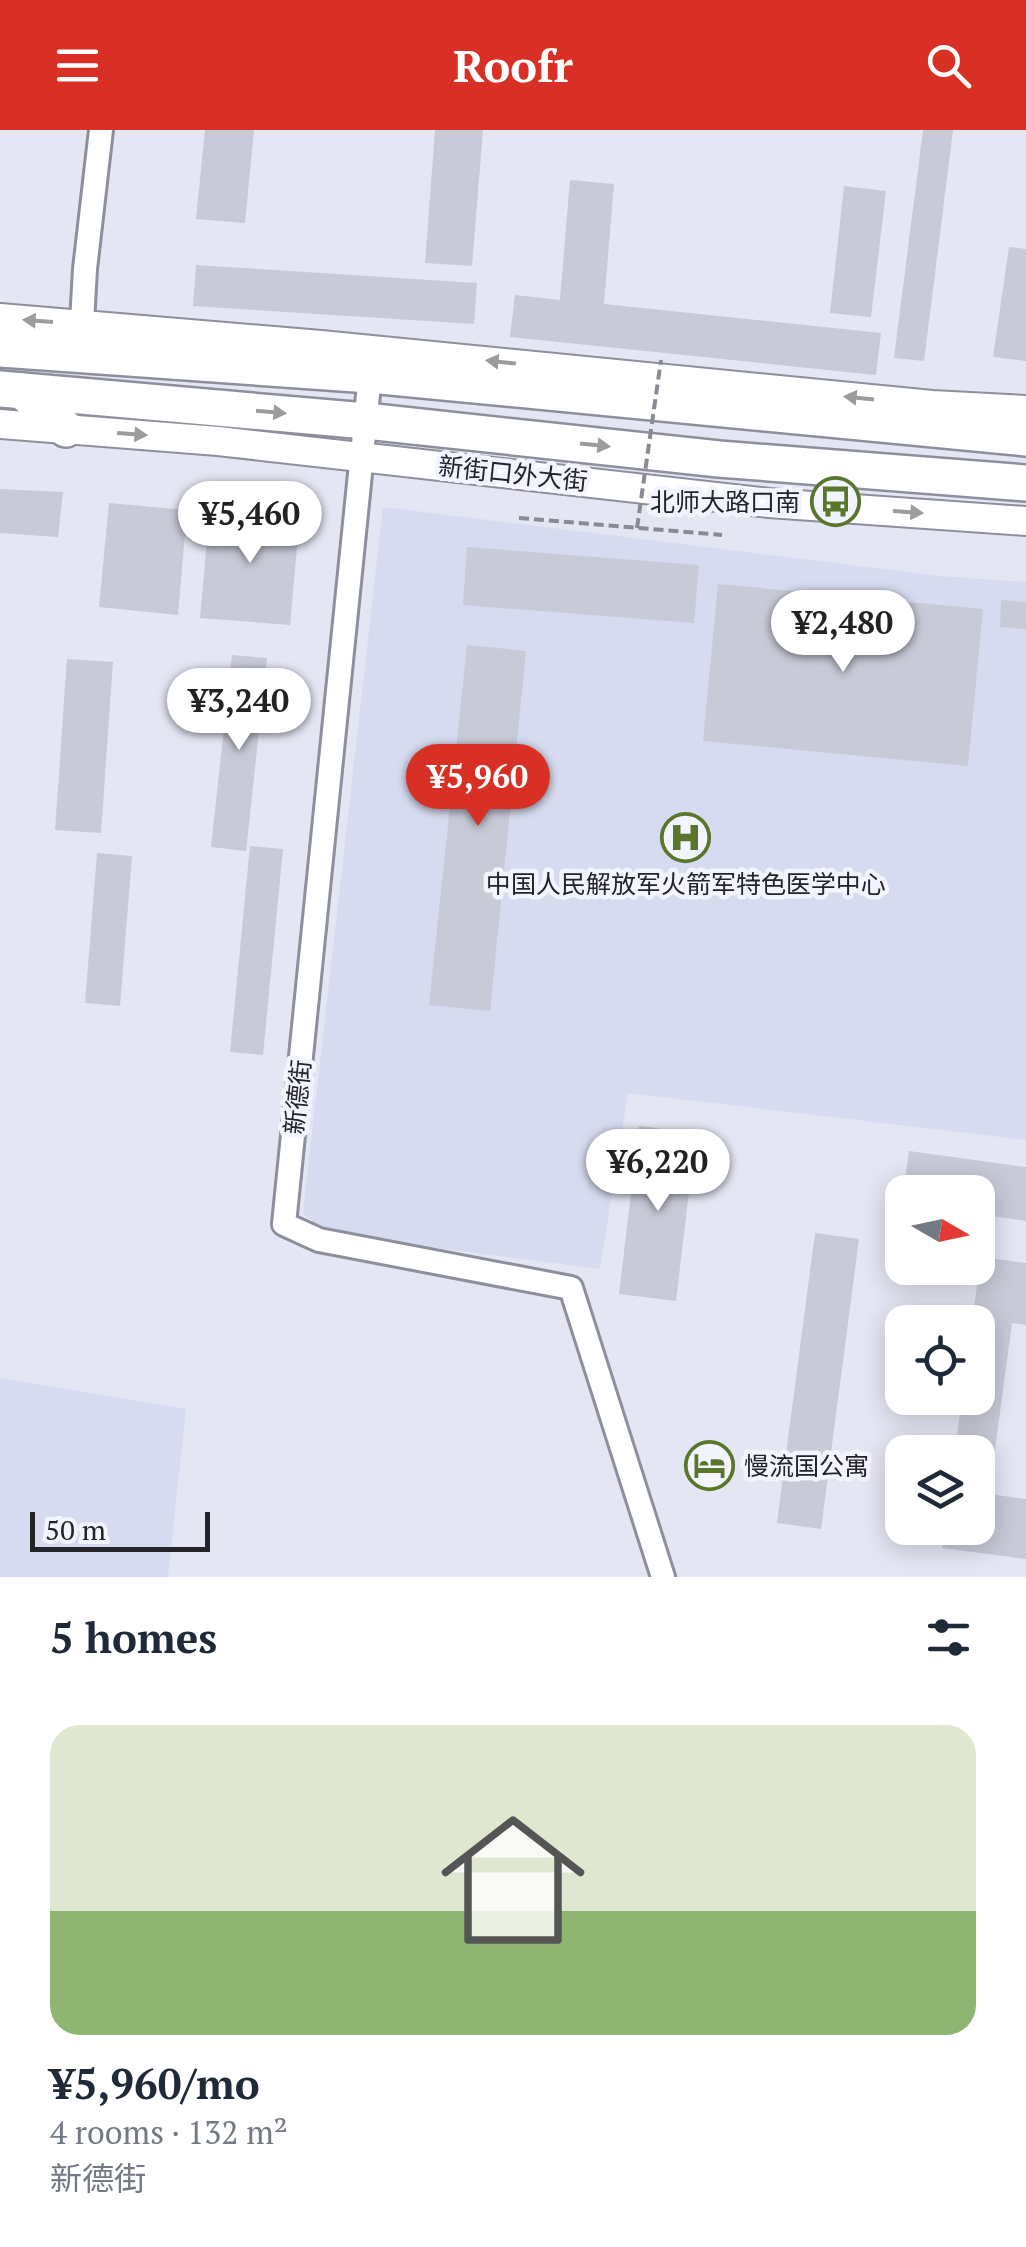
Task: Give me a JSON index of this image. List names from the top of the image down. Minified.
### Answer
{"streets":{"main road":["新街口外大街"],"street":["新德街"]},"crossings":[["新街口外大街","新德街"]],"places":{"bus stop":["北师大路口南"],"hospital":["中国人民解放军火箭军特色医学中心"],"hotel":["慢流国公寓"]},"scale_bar":"50 m","north":"right","page":{"header":"Roofr","price":["¥5,460","¥2,480","¥3,240","¥5,960","¥6,220"],"scale":"50 m","heading":"5 homes","list":[{"name":"¥5,960/mo","note":"4 rooms · 132 m² · 新德街"}]}}
